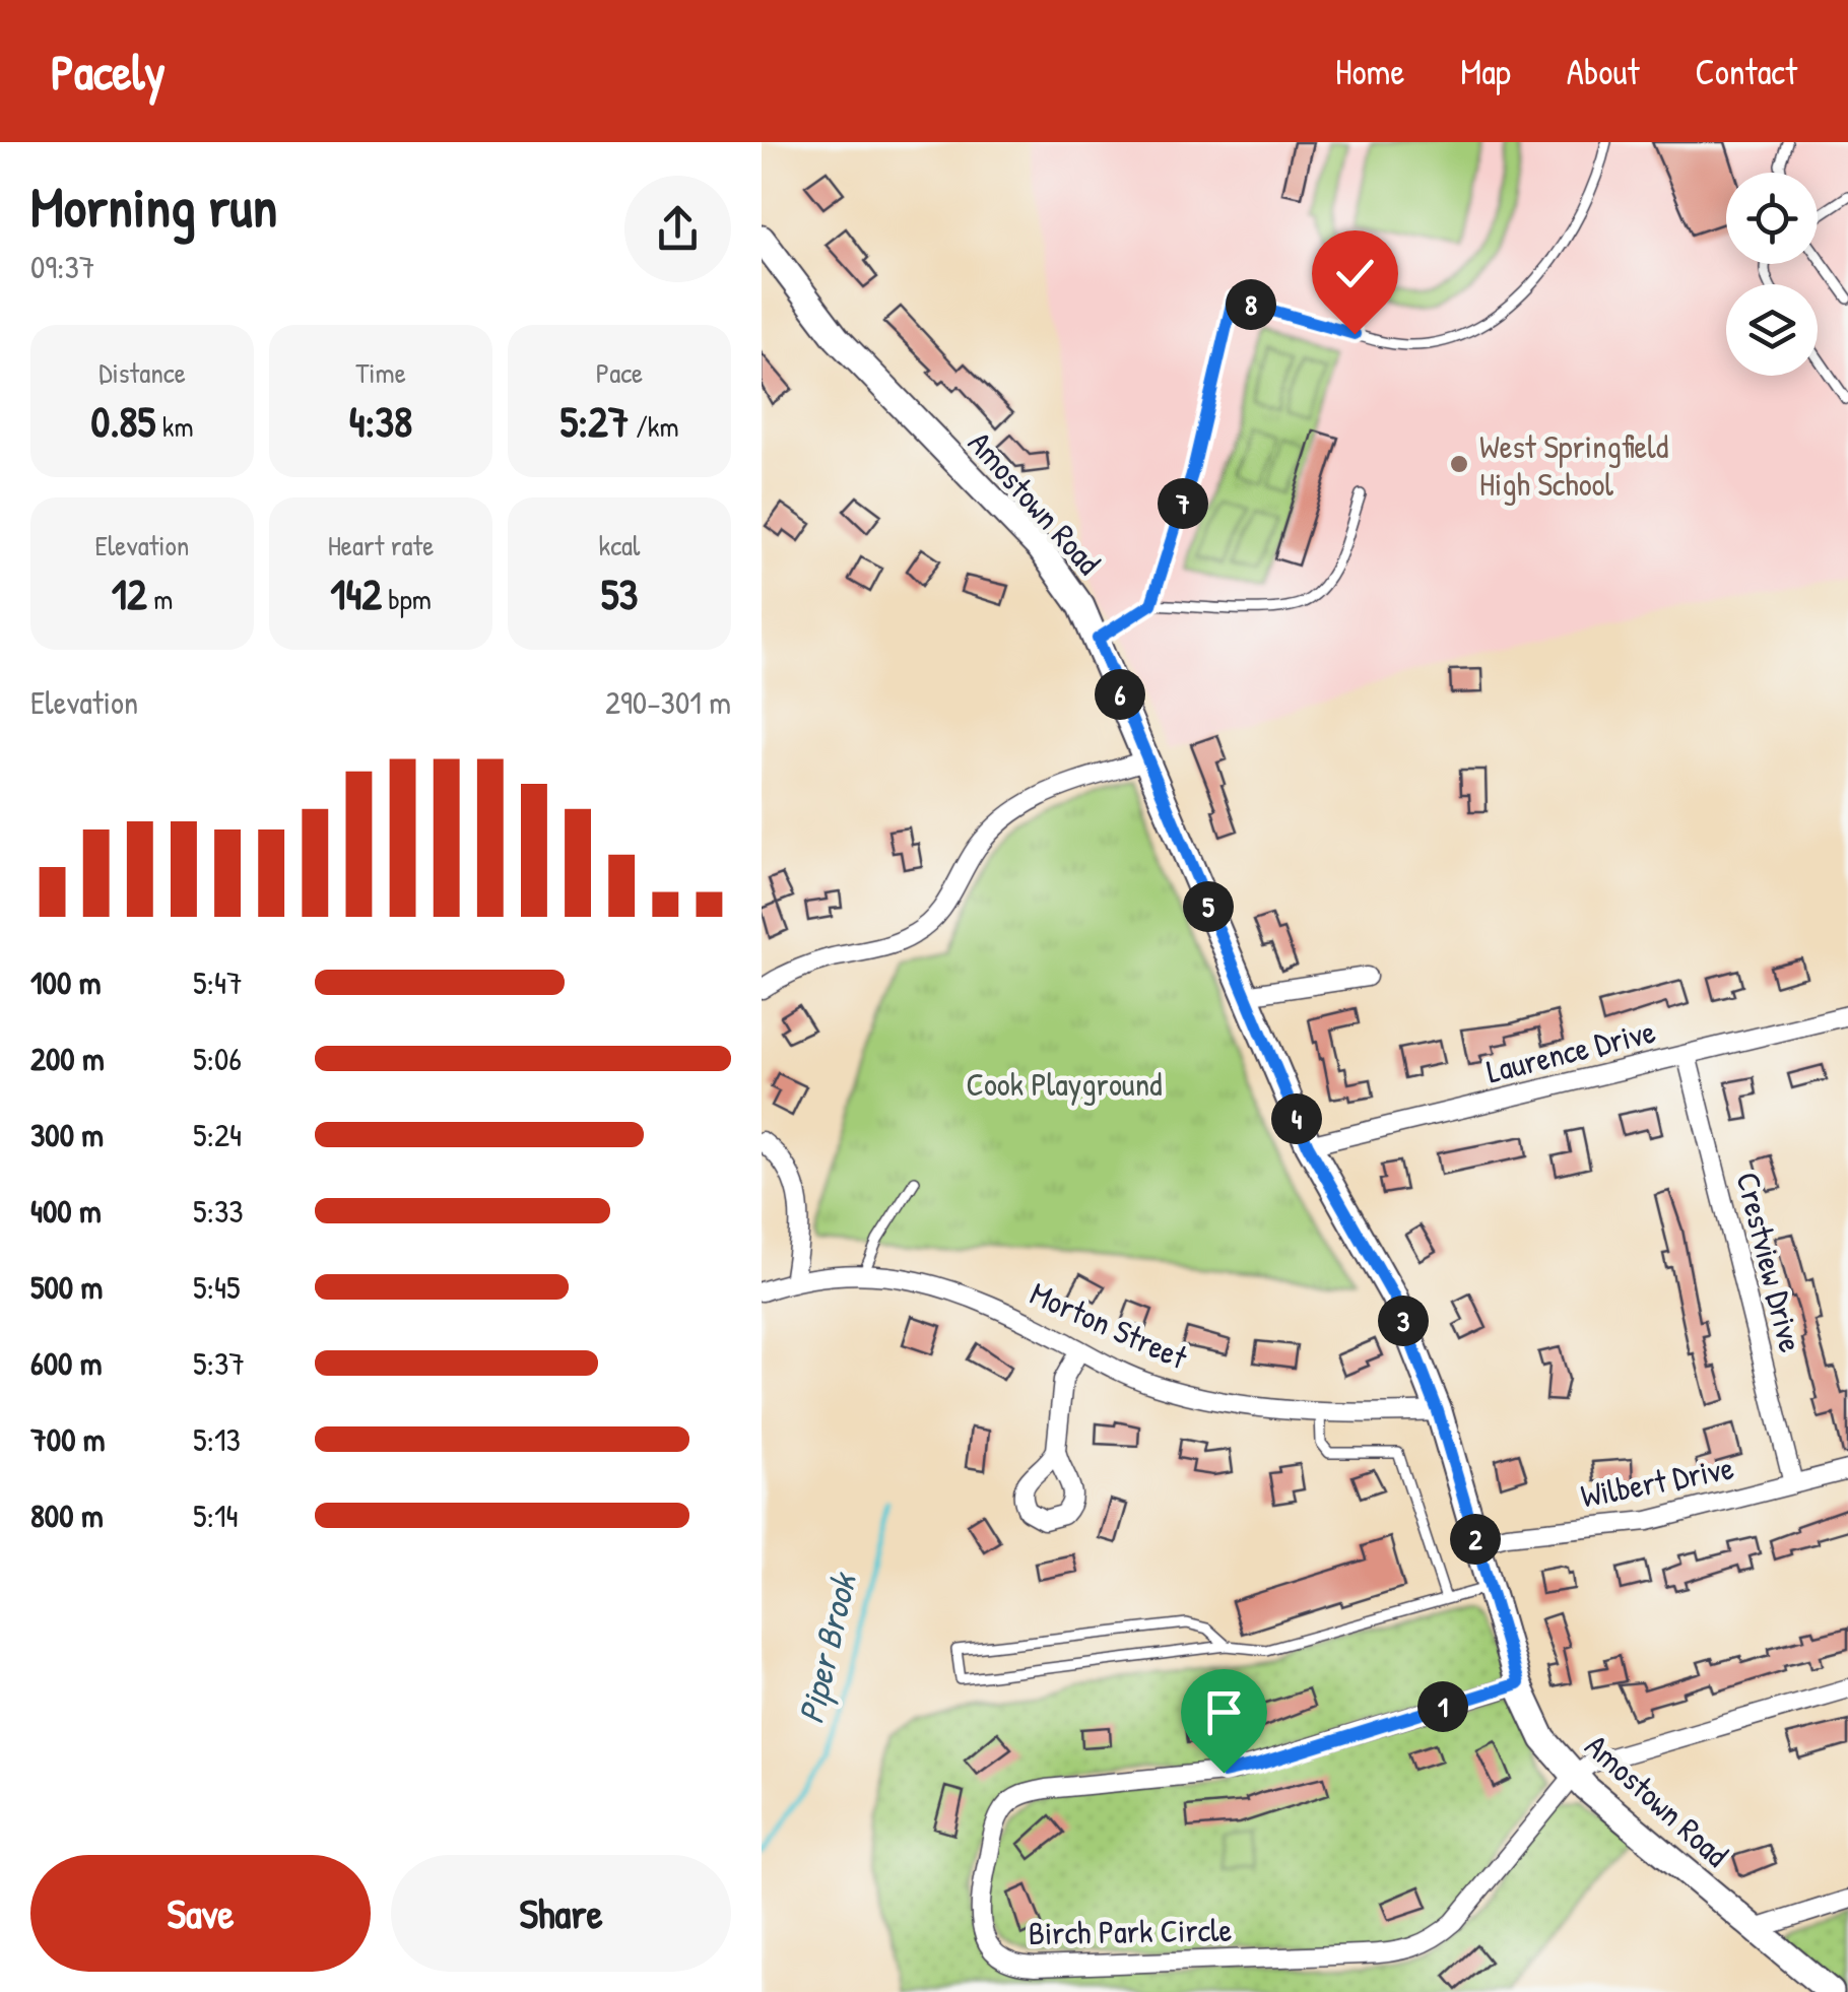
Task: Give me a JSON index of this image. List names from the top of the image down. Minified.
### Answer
{"streets":{"street":["Amostown Road","Laurence Drive","Crestview Drive","Morton Street","Wilbert Drive","Birch Park Circle"]},"crossings":[["Amostown Road","Laurence Drive"],["Amostown Road","Morton Street"],["Amostown Road","Wilbert Drive"],["Amostown Road","Birch Park Circle"],["Laurence Drive","Crestview Drive"],["Crestview Drive","Wilbert Drive"]],"water":["Piper Brook"],"parks":["Cook Playground"],"places":["West Springfield High School"],"page":{"header":"Pacely","nav":["Home","Map","About","Contact"],"heading":["Morning run","09:37"],"pins":["8","7","6","5","4","3","2","1"],"stats":[["Distance","0.85 km"],["Time","4:38"],["Pace","5:27 /km"],["Elevation","12 m"],["Heart rate","142 bpm"],["kcal","53"]],"chart":["Elevation","290–301 m"],"list":[{"name":"100 m","note":"5:47"},{"name":"200 m","note":"5:06"},{"name":"300 m","note":"5:24"},{"name":"400 m","note":"5:33"},{"name":"500 m","note":"5:45"},{"name":"600 m","note":"5:37"},{"name":"700 m","note":"5:13"},{"name":"800 m","note":"5:14"}],"buttons":["Save","Share"]}}
